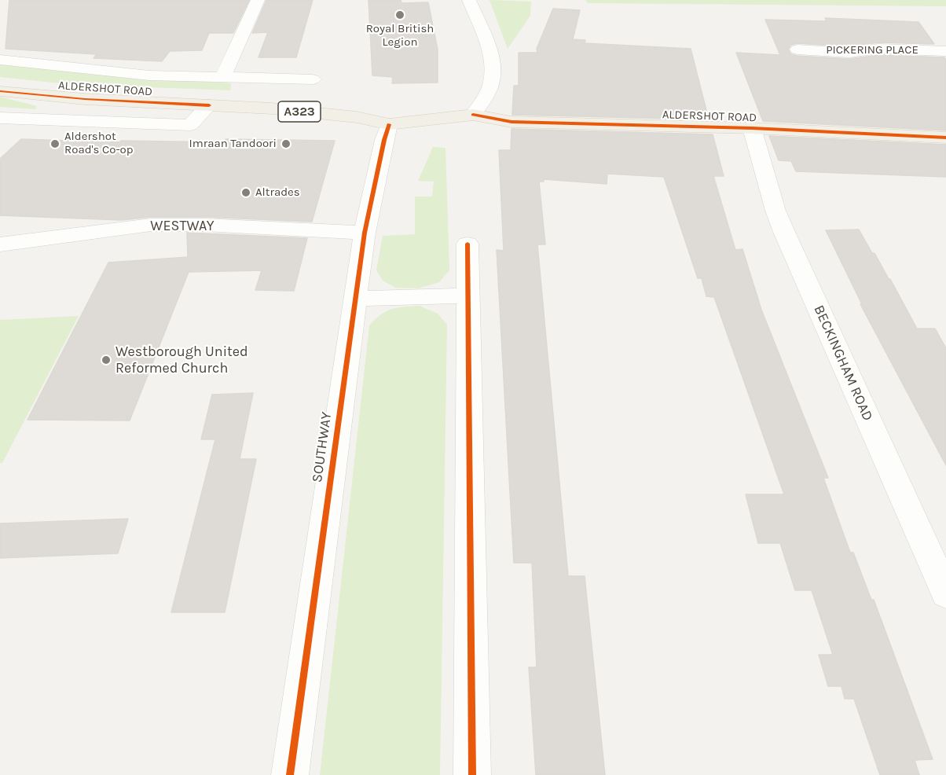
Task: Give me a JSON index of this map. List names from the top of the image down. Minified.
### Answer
{"streets":{"main road":["ALDERSHOT ROAD","A323"],"street":["PICKERING PLACE","WESTWAY","BECKINGHAM ROAD","SOUTHWAY"]},"crossings":[["ALDERSHOT ROAD","BECKINGHAM ROAD"],["ALDERSHOT ROAD","SOUTHWAY"],["WESTWAY","SOUTHWAY"]],"places":["Royal British Legion","Aldershot Road's Co-op","Imraan Tandoori","Altrades","Westborough United Reformed Church"]}
